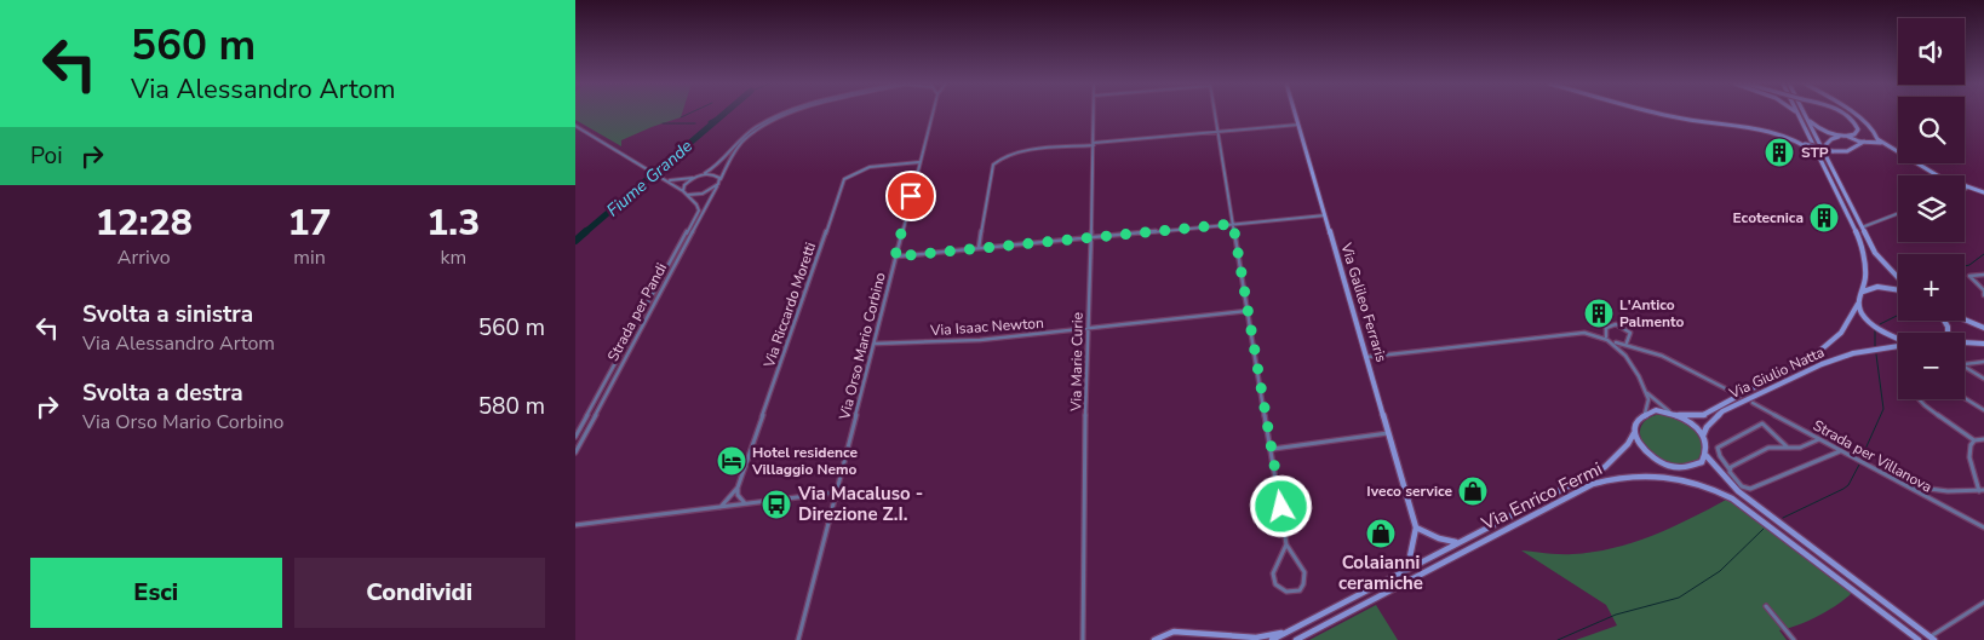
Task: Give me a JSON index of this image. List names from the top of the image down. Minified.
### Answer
{"streets":{"main road":["Via Galileo Ferraris","Via Giulio Natta","Via Enrico Fermi"],"street":["Via Riccardo Moretti","Strada per Pandi","Via Isaac Newton","Via Orso Mario Corbino","Via Marie Curie","Strada per Villanova"]},"crossings":[["Via Riccardo Moretti","Via Orso Mario Corbino"],["Via Isaac Newton","Via Orso Mario Corbino"],["Via Isaac Newton","Via Marie Curie"],["Via Giulio Natta","Via Enrico Fermi"]],"water":["Fiume Grande"],"places":{"building":["STP","Ecotecnica","L'Antico Palmento"],"hotel":["Hotel residence Villaggio Nemo"],"shop":["Iveco service","Colaianni ceramiche"],"bus stop":["Via Macaluso - Direzione Z.I."]},"page":{"turn":["560 m","Via Alessandro Artom"],"map_buttons":["+","−"],"then":"Poi","eta":["12:28","Arrivo","17","min","1.3","km"],"list":[{"name":"Svolta a sinistra","note":"Via Alessandro Artom","value":"560 m"},{"name":"Svolta a destra","note":"Via Orso Mario Corbino","value":"580 m"}],"buttons":["Esci","Condividi"]}}
